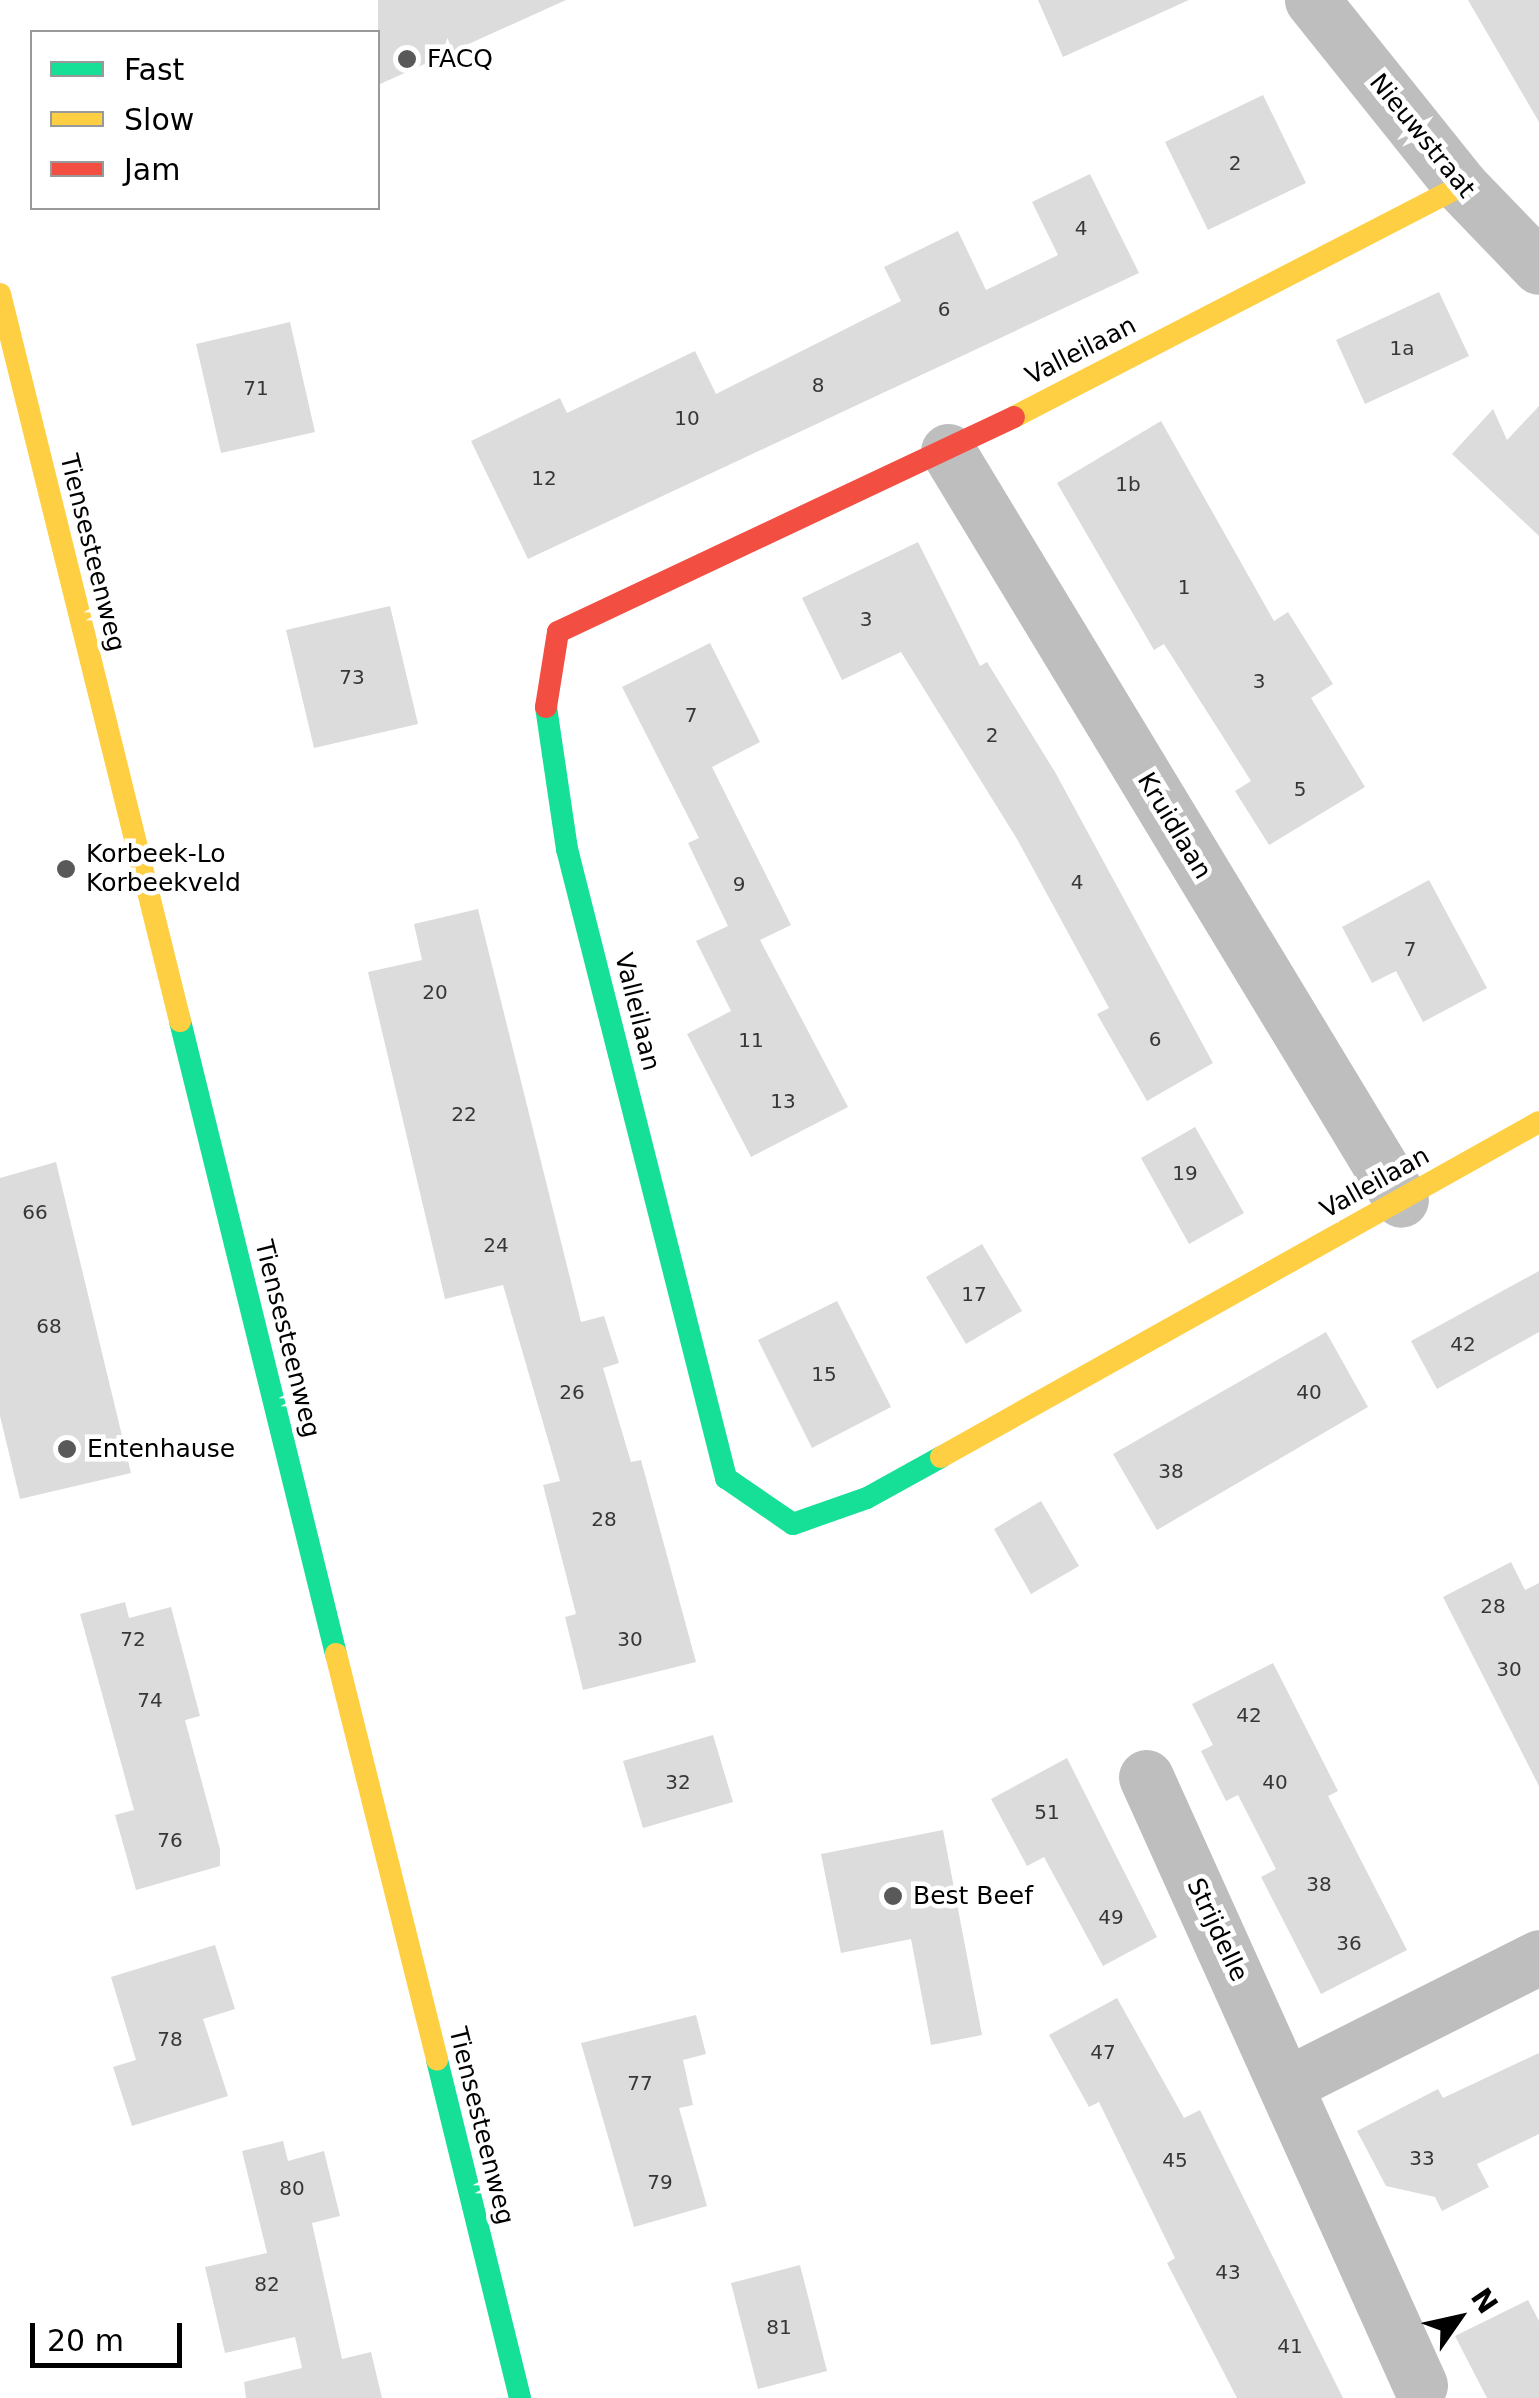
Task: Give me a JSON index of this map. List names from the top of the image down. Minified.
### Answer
{"streets":{"street":["Nieuwstraat","Valleilaan","Tiensesteenweg","Kruidlaan","Strijdelle"]},"crossings":[["Nieuwstraat","Valleilaan"],["Valleilaan","Kruidlaan"]],"places":["FACQ","Korbeek-Lo Korbeekveld","Entenhause","Best Beef"],"house_numbers":["2","4","6","1a","8","71","10","12","1b","1","3","73","3","7","2","5","4","9","7","20","6","11","13","22","19","66","24","17","68","42","15","26","40","38","28","28","72","30","30","74","42","32","40","51","76","38","49","36","78","47","77","33","45","79","80","43","82","81","41"],"legend":["Fast","Slow","Jam"],"scale_bar":"20 m","north":"top right"}
